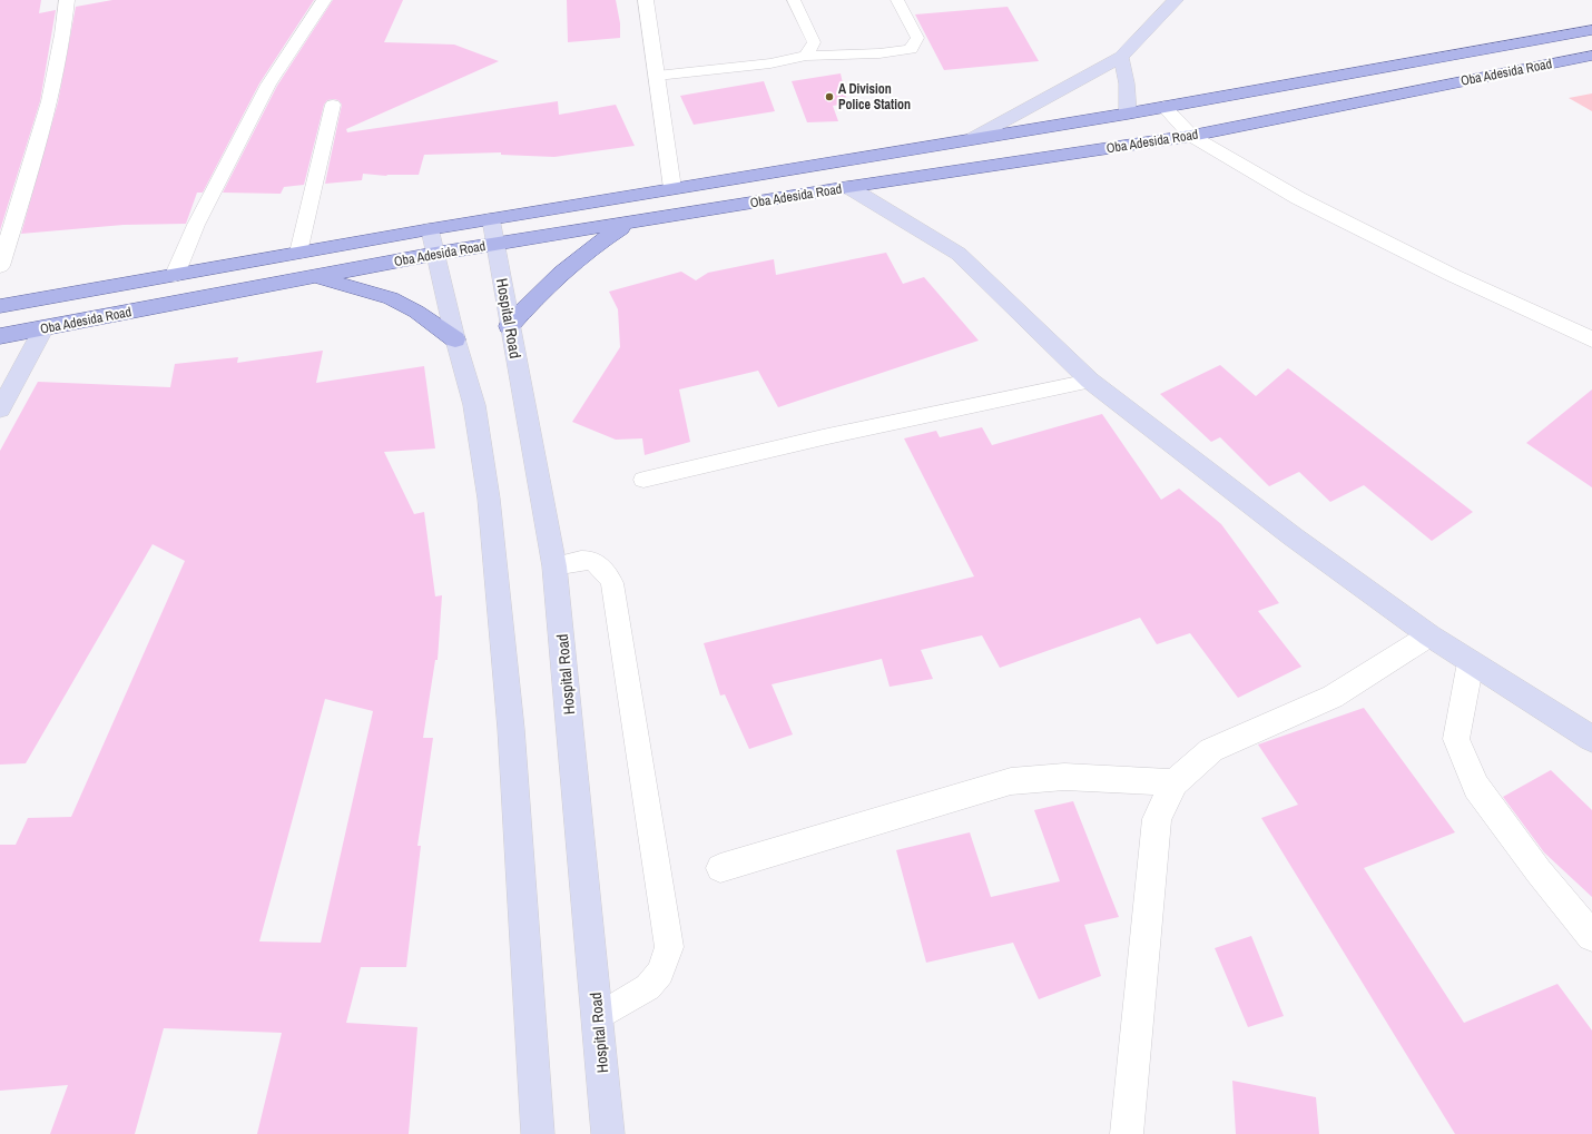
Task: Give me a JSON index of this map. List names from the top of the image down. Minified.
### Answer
{"streets":{"main road":["Oba Adesida Road"],"street":["Hospital Road"]},"crossings":[["Oba Adesida Road","Hospital Road"]],"places":["A Division Police Station"]}
